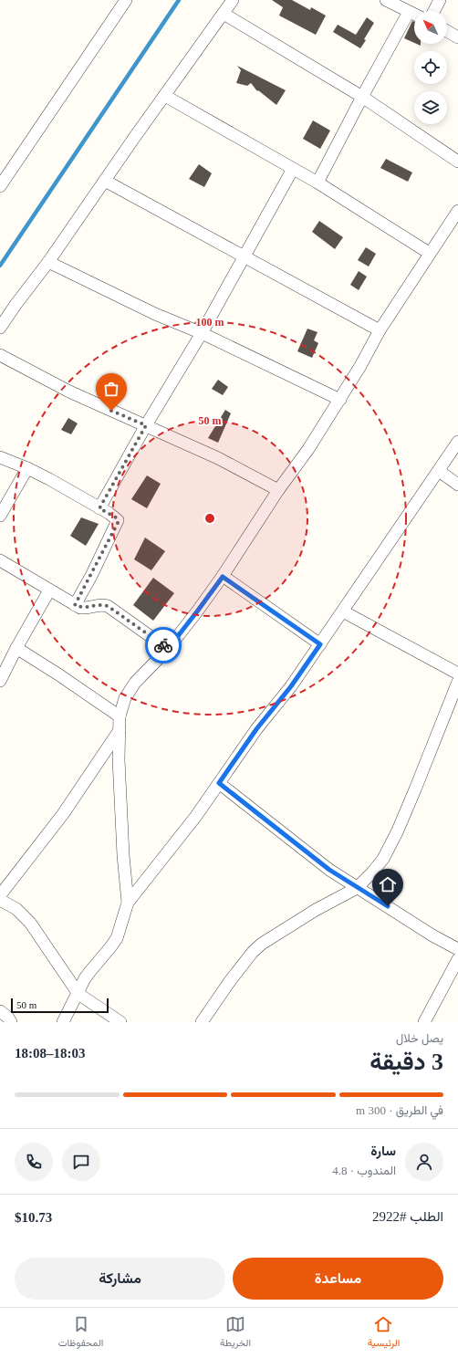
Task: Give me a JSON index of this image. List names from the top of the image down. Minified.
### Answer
{"scale_bar":"50 m","north":"top left","page":{"scale":"50 m","heading":["3 دقيقة","يصل خلال","18:03–18:08"],"panel":["سارة","المندوب · 4.8","الطلب #2922","$10.73"],"bar":"في الطريق · 300 m","buttons":["مساعدة","مشاركة"],"tabs":["الرئيسية","الخريطة","المحفوظات"]},"rings":["100 m","50 m"]}
